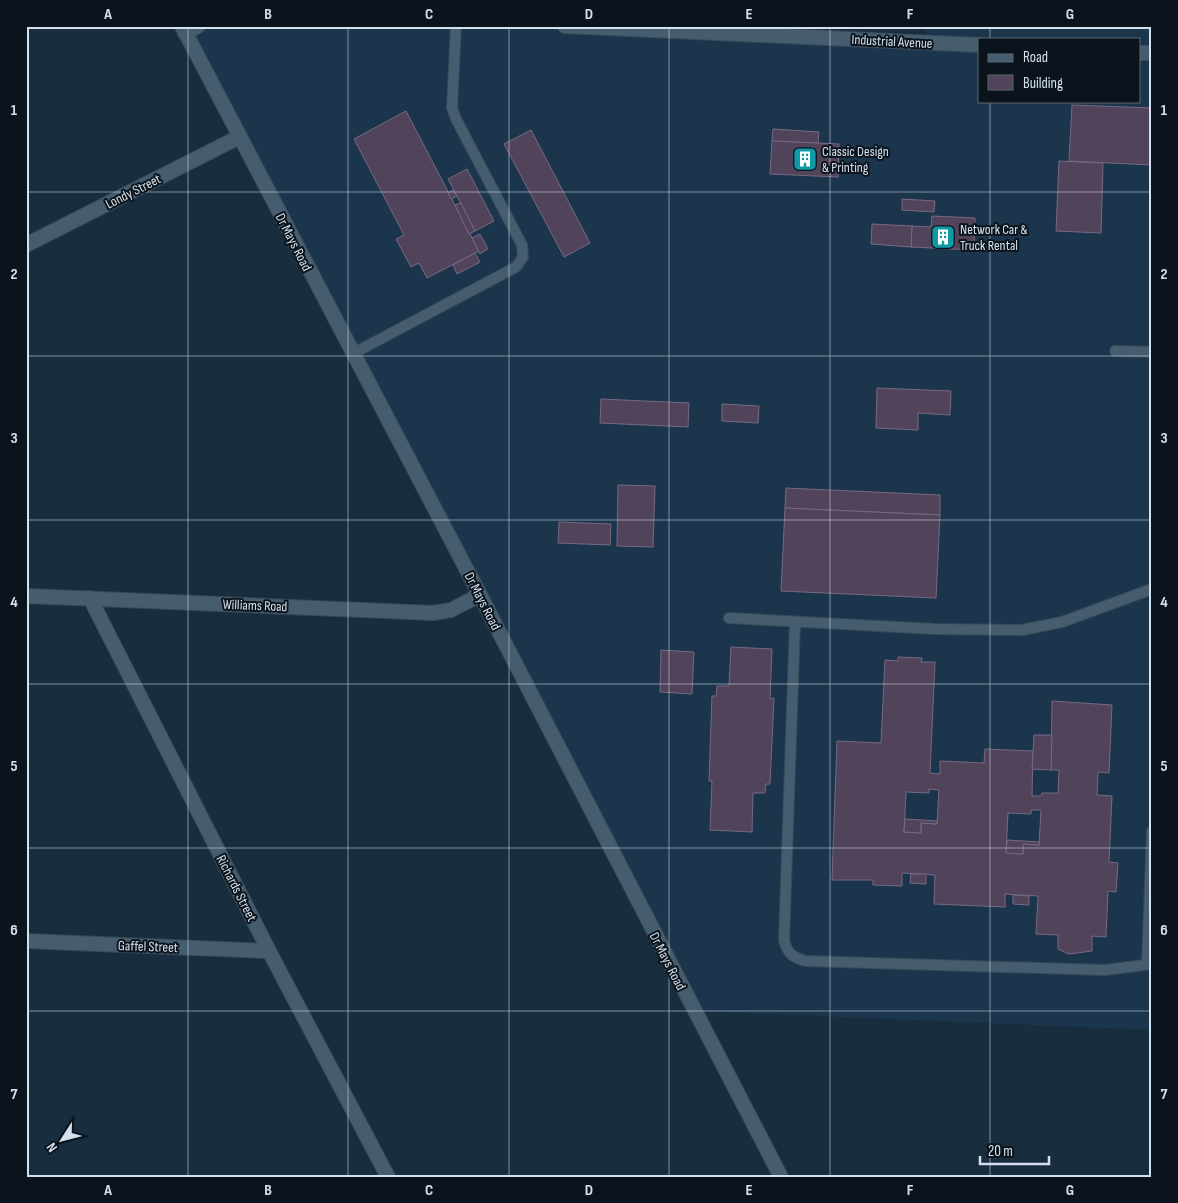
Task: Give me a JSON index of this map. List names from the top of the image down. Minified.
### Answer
{"streets":{"street":["Industrial Avenue","Londy Street","Dr Mays Road","Williams Road","Richards Street","Gaffel Street"]},"crossings":[["Londy Street","Dr Mays Road"],["Dr Mays Road","Williams Road"],["Williams Road","Richards Street"],["Richards Street","Gaffel Street"]],"places":{"building":["Classic Design & Printing","Network Car & Truck Rental"]},"legend":["Road","Building"],"scale_bar":"20 m","north":"bottom left","grid":{"columns":["A","B","C","D","E","F","G"],"rows":["1","2","3","4","5","6","7"]}}
